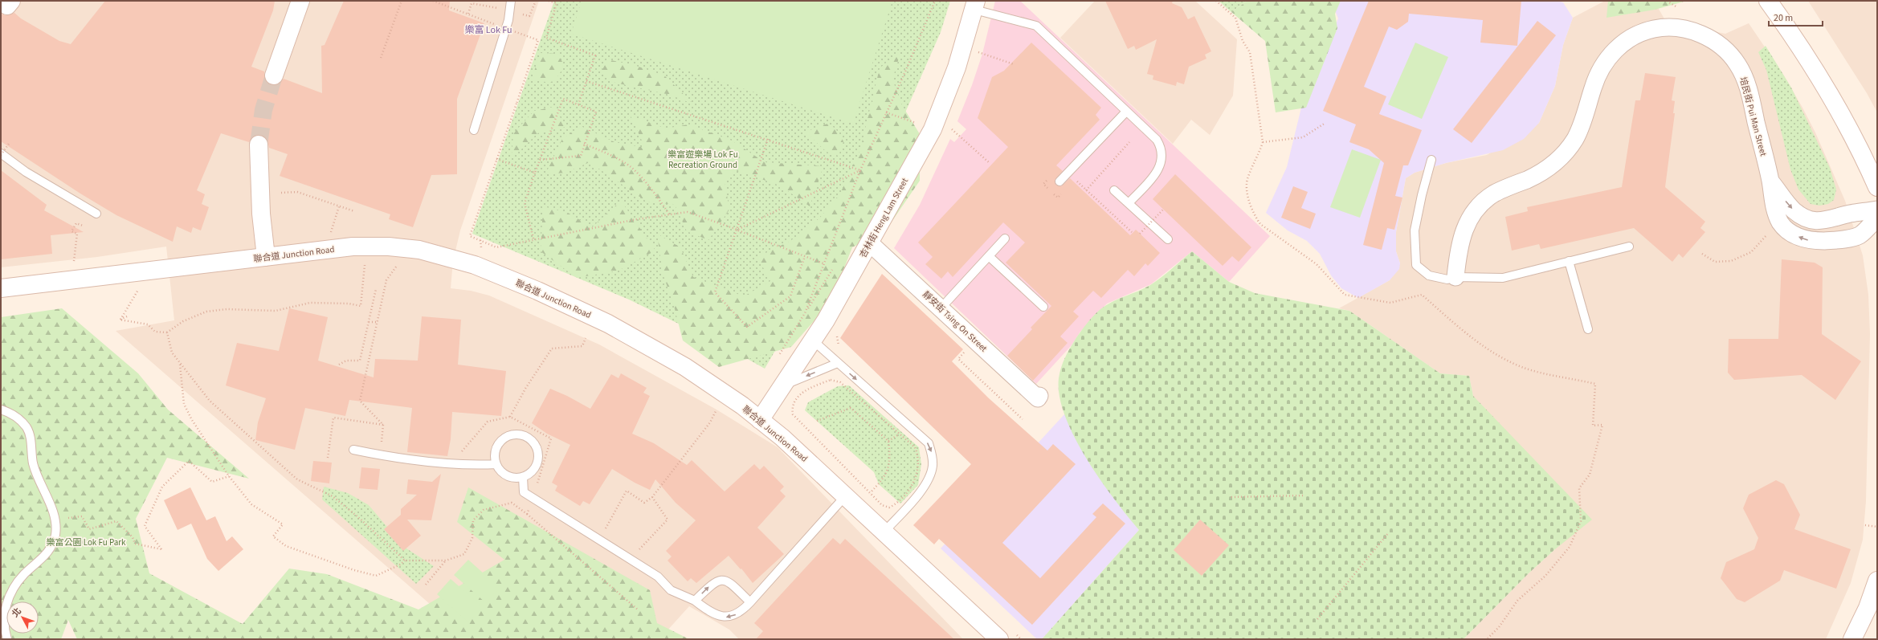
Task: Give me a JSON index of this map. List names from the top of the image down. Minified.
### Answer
{"streets":{"main road":["杏林街 Heng Lam Street","聯合道 Junction Road"],"street":["培民街 Pui Man Street","靜安街 Tsing On Street"]},"crossings":[["杏林街 Heng Lam Street","聯合道 Junction Road"],["杏林街 Heng Lam Street","靜安街 Tsing On Street"]],"districts":["樂富 Lok Fu"],"parks":["樂富遊樂場 Lok Fu Recreation Ground","樂富公園 Lok Fu Park"],"scale_bar":"20 m","north":"top left"}
